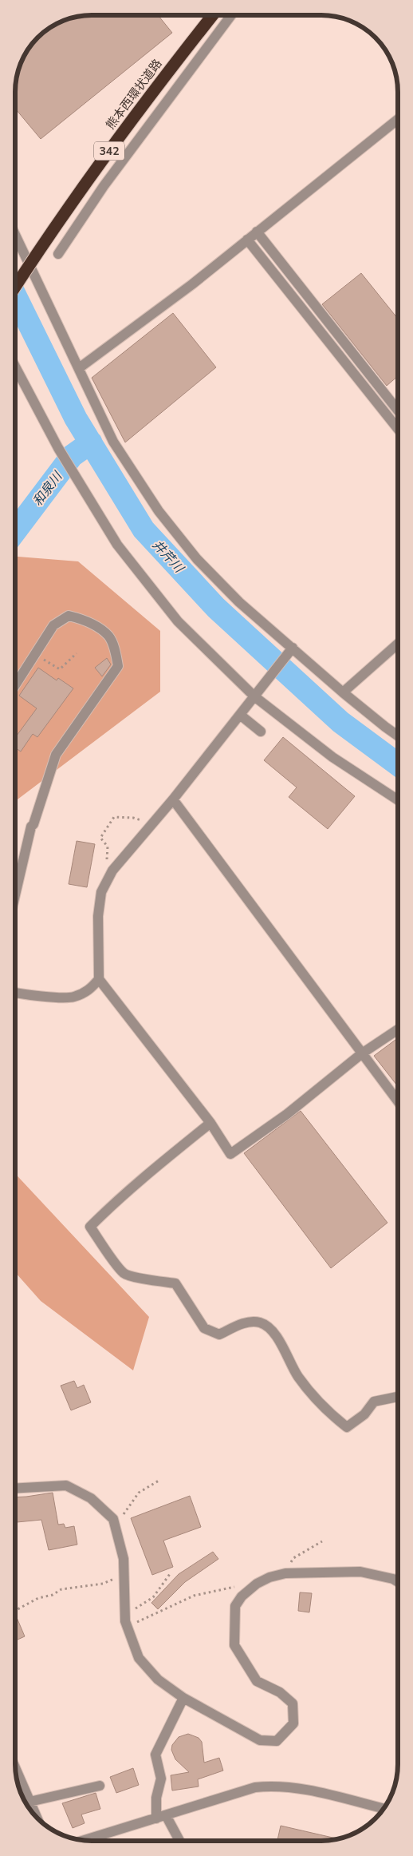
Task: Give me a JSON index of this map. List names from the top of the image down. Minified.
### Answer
{"streets":{"highway":["熊本西環状道路","342"]},"water":["和泉川","井芹川"]}
